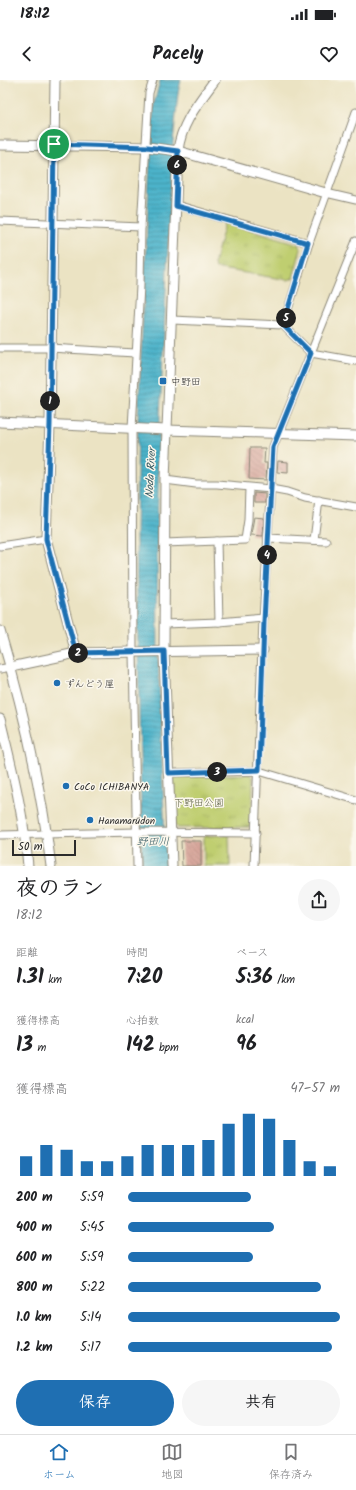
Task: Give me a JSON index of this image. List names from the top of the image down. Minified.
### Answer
{"water":["Noda River","野田川"],"parks":["下野田公園"],"places":{"transit":["中野田"],"other":["ずんどう屋","CoCo ICHIBANYA","Hanamarūdon"]},"scale_bar":"50 m","page":{"status":"18:12","header":"Pacely","pins":["6","5","1","4","2","3"],"scale":"50 m","heading":["夜のラン","18:12"],"stats":[["距離","1.31 km"],["時間","7:20"],["ペース","5:36 /km"],["獲得標高","13 m"],["心拍数","142 bpm"],["kcal","96"]],"chart":["獲得標高","47–57 m"],"list":[{"name":"200 m","note":"5:59"},{"name":"400 m","note":"5:45"},{"name":"600 m","note":"5:59"},{"name":"800 m","note":"5:22"},{"name":"1.0 km","note":"5:14"},{"name":"1.2 km","note":"5:17"}],"buttons":["保存","共有"],"tabs":["ホーム","地図","保存済み"]}}
